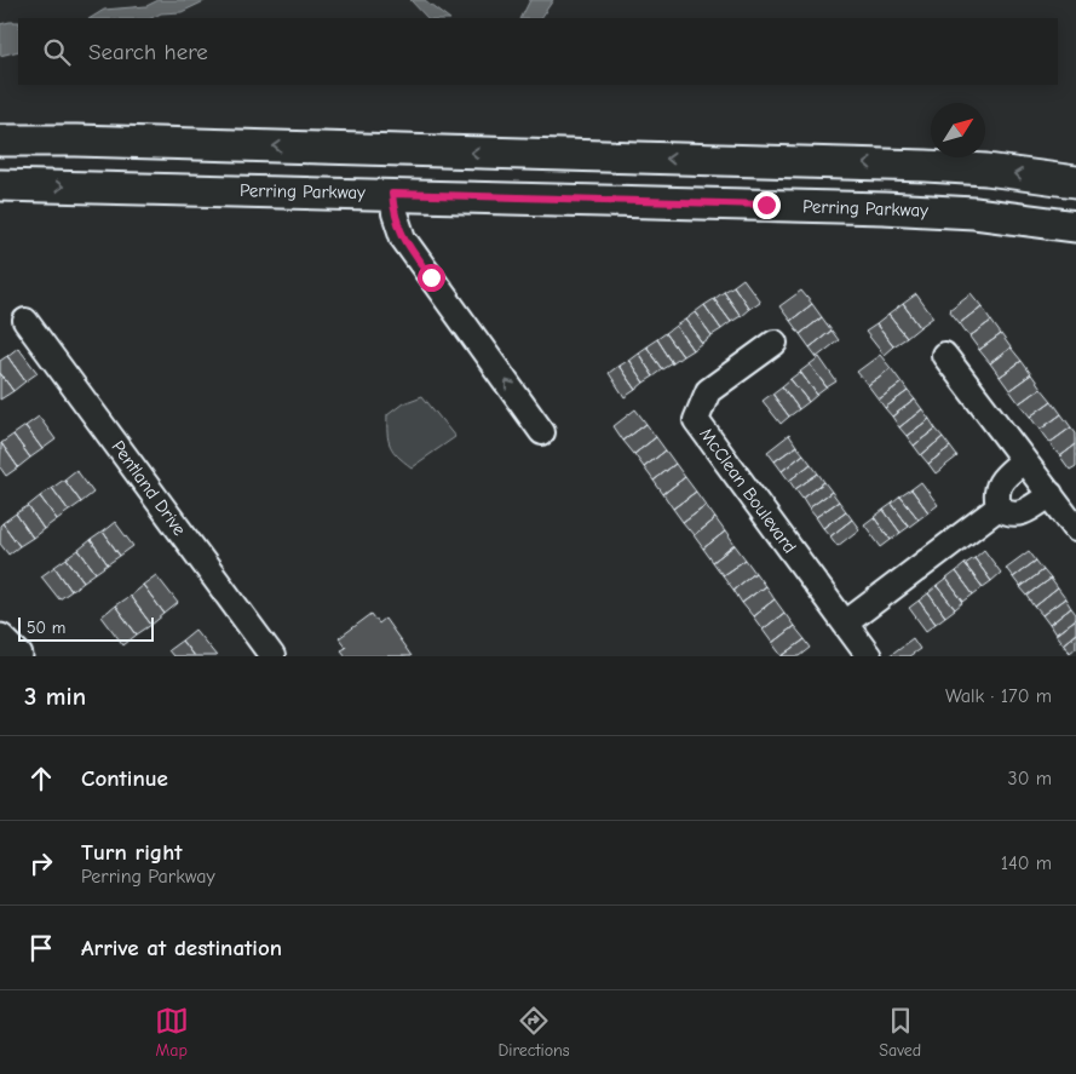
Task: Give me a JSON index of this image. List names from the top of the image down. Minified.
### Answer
{"streets":{"main road":["Perring Parkway"],"street":["Pentland Drive","McClean Boulevard"]},"scale_bar":"50 m","north":"top right","page":{"search":"Search here","scale":"50 m","heading":["3 min","Walk · 170 m"],"list":[["Continue","30 m"],["Turn right","Perring Parkway","140 m"],"Arrive at destination"],"nav":["Map","Directions","Saved"]}}
